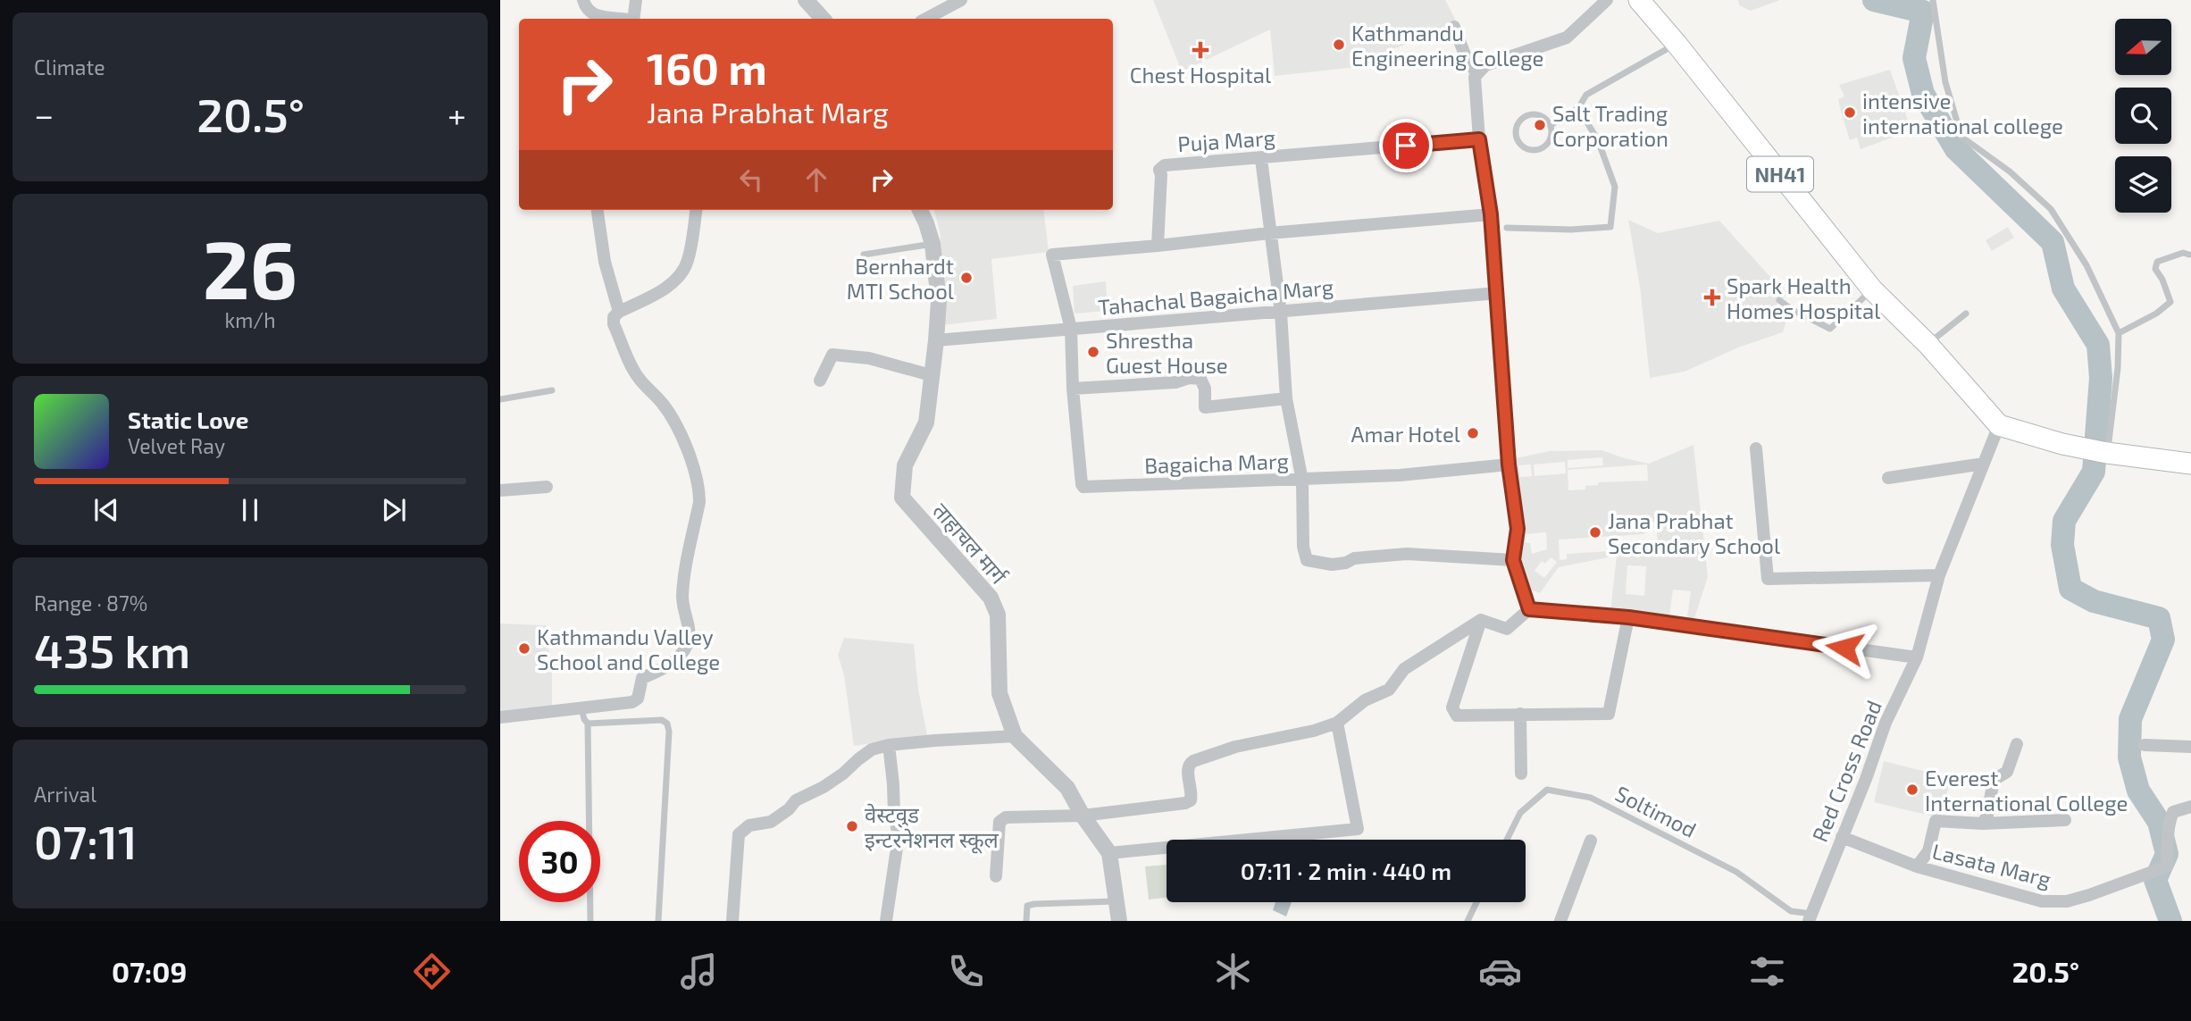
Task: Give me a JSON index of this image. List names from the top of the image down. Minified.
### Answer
{"streets":{"highway":["NH41"],"street":["Puja Marg","Tahachal Bagaicha Marg","Bagaicha Marg","ताहाचल मार्ग","Red Cross Road","Lasata Marg"],"lane":["Soltimod"]},"crossings":[["NH41","Red Cross Road"],["Tahachal Bagaicha Marg","Bagaicha Marg"],["Tahachal Bagaicha Marg","ताहाचल मार्ग"],["Red Cross Road","Soltimod"],["Red Cross Road","Lasata Marg"]],"places":{"other":["Kathmandu Engineering College","intensive international college","Salt Trading Corporation","Bernhardt MTI School","Shrestha Guest House","Amar Hotel","Jana Prabhat Secondary School","Kathmandu Valley School and College","Everest International College","वेस्टवुड इन्टरनेशनल स्कूल"],"health":["Chest Hospital","Spark Health Homes Hospital"]},"north":"left","page":{"tile":["Climate",["26","km/h"],["Range · 87%","435 km"],["Arrival","07:11"]],"turn":["160 m","Jana Prabhat Marg"],"heat":["−","20.5°","+"],"song":["Static Love","Velvet Ray"],"limit":"30","trip":"07:11 · 2 min · 440 m","tabs":["07:09","20.5°"]}}
